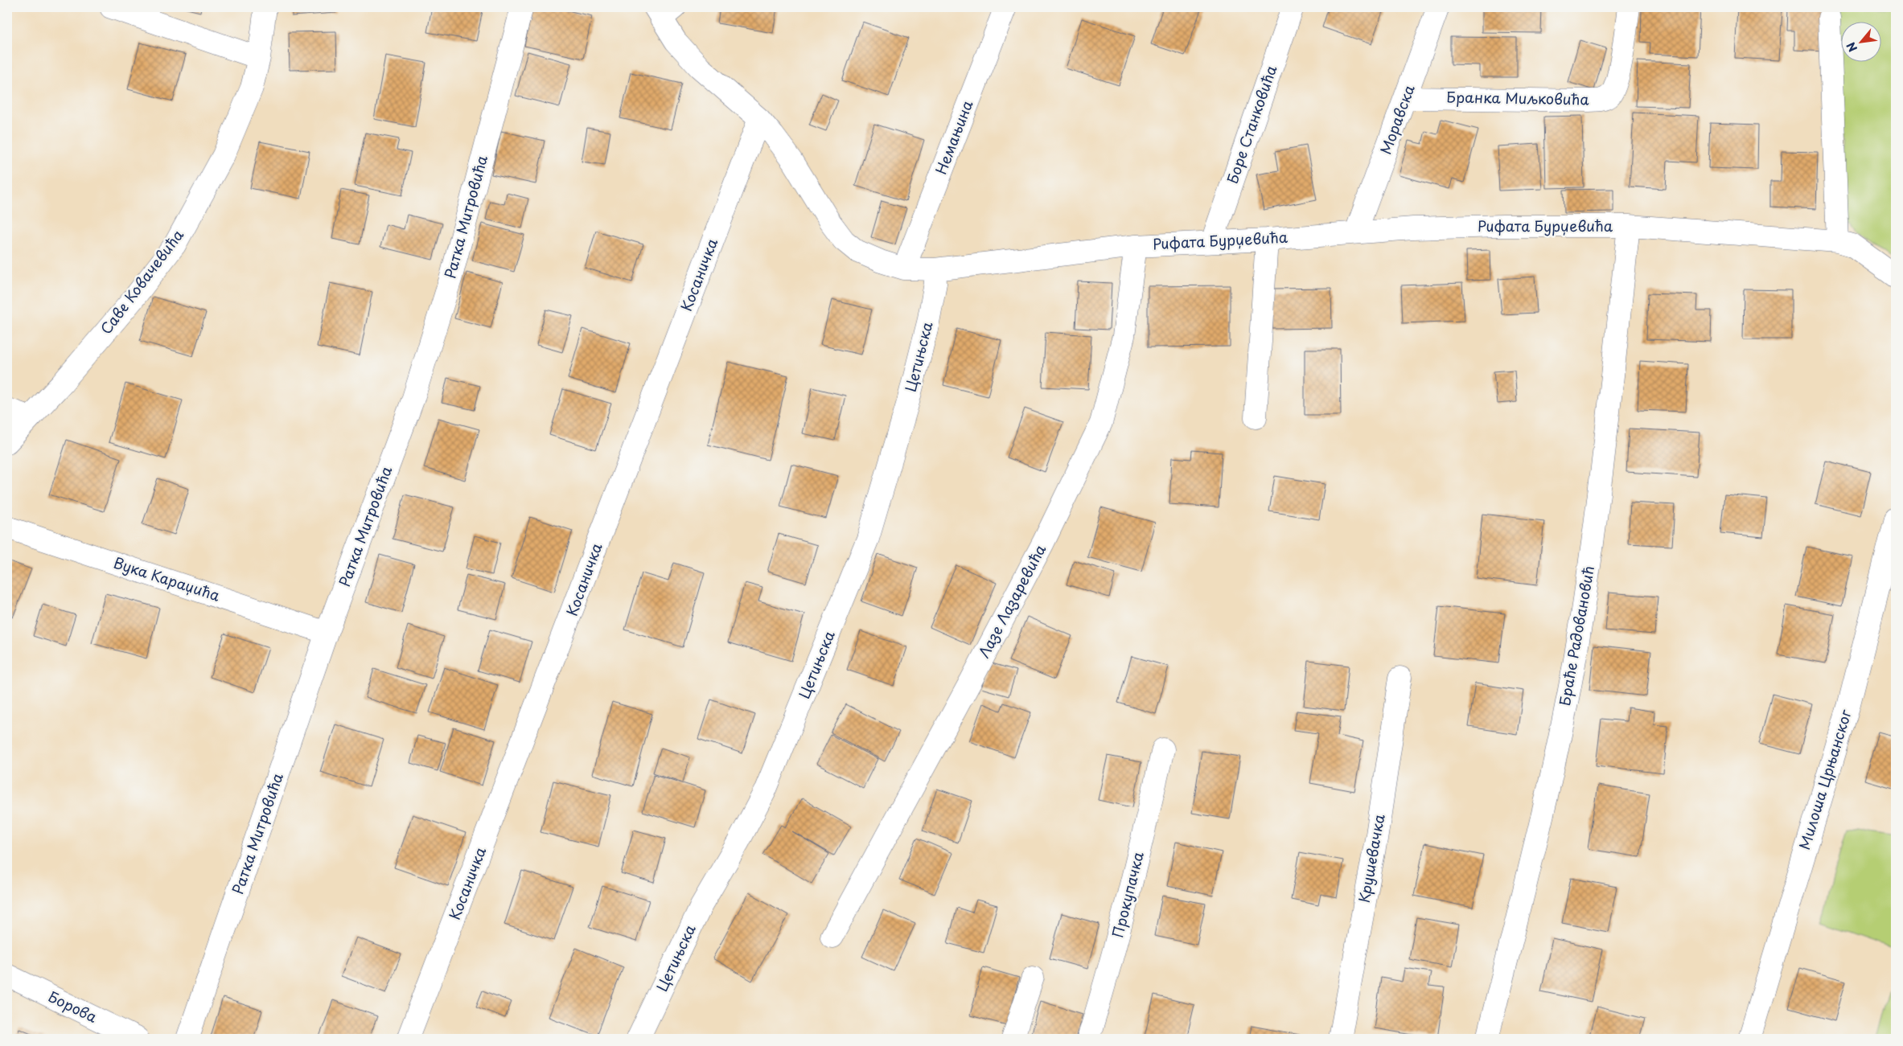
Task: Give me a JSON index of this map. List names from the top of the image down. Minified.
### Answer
{"streets":{"street":["Бранка Миљковића","Моравска","Боре Станковића","Немањина","Ратка Митровића","Рифата Бурџевића","Косаничка","Саве Ковачевића","Цетињска","Вука Караџића","Лазе Лазаревића","Браће Радовановић","Милоша Црњанског","Крушевачка","Прокупачка","Борова"]},"crossings":[["Бранка Миљковића","Моравска"],["Моравска","Рифата Бурџевића"],["Боре Станковића","Рифата Бурџевића"],["Немањина","Рифата Бурџевића"],["Ратка Митровића","Вука Караџића"],["Рифата Бурџевића","Косаничка"],["Рифата Бурџевића","Цетињска"],["Рифата Бурџевића","Лазе Лазаревића"],["Рифата Бурџевића","Браће Радовановић"]],"north":"bottom left"}
